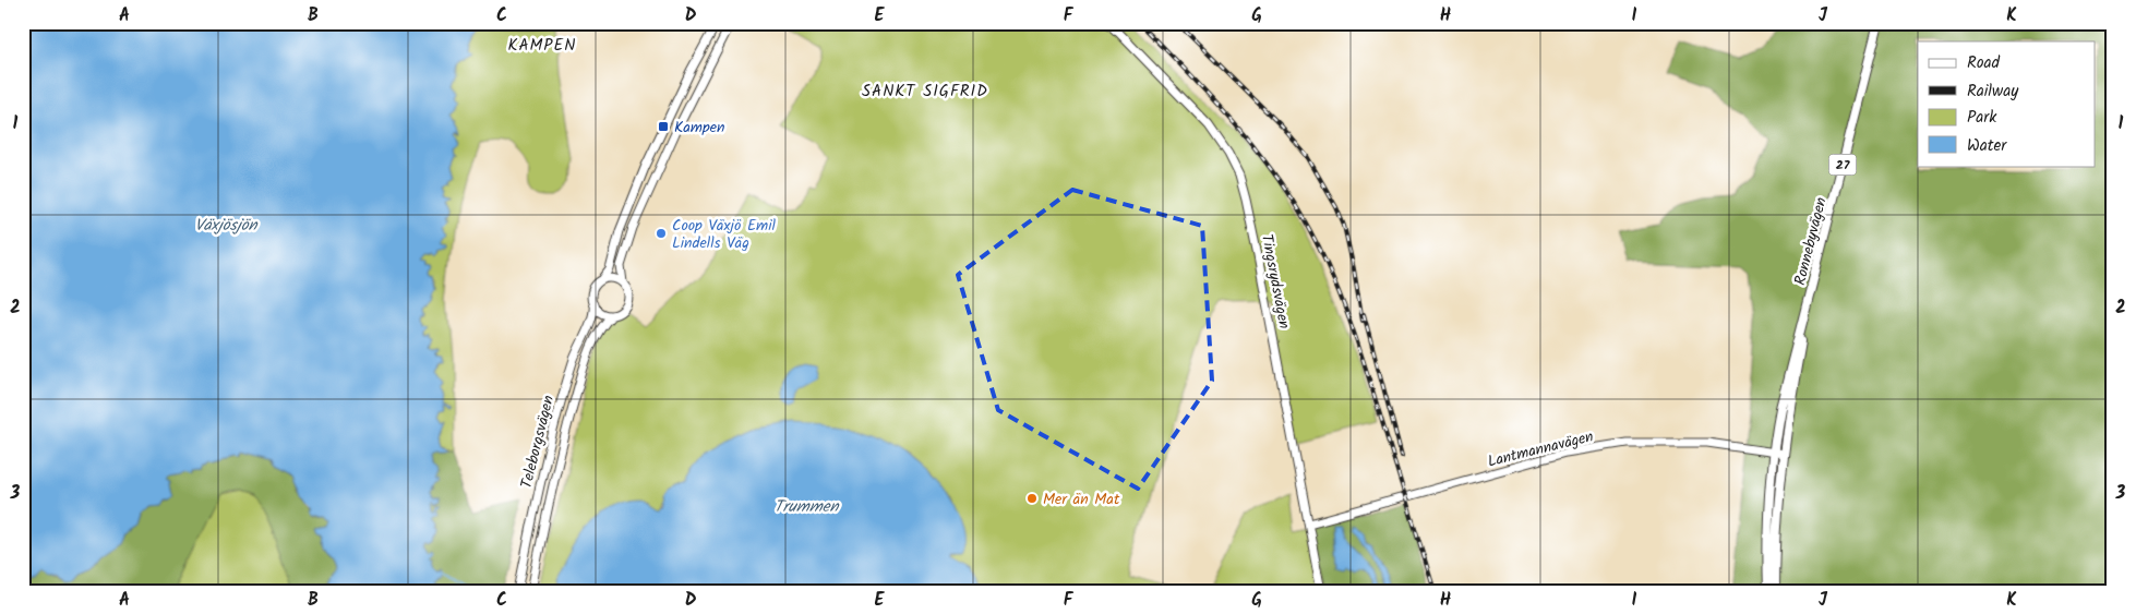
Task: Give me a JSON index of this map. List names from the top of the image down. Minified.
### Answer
{"streets":{"main road":["27","Ronnebyvägen","Tingsrydsvägen","Teleborgsvägen","Lantmannavägen"]},"crossings":[["Ronnebyvägen","Lantmannavägen"],["Tingsrydsvägen","Lantmannavägen"]],"districts":["KAMPEN","SANKT SIGFRID"],"water":["Växjösjön","Trummen"],"places":{"transit":["Kampen"],"other":["Coop Växjö Emil Lindells Väg","Mer än Mat"]},"legend":["Road","Railway","Park","Water"],"grid":{"columns":["A","B","C","D","E","F","G","H","I","J","K"],"rows":["1","2","3"]}}
